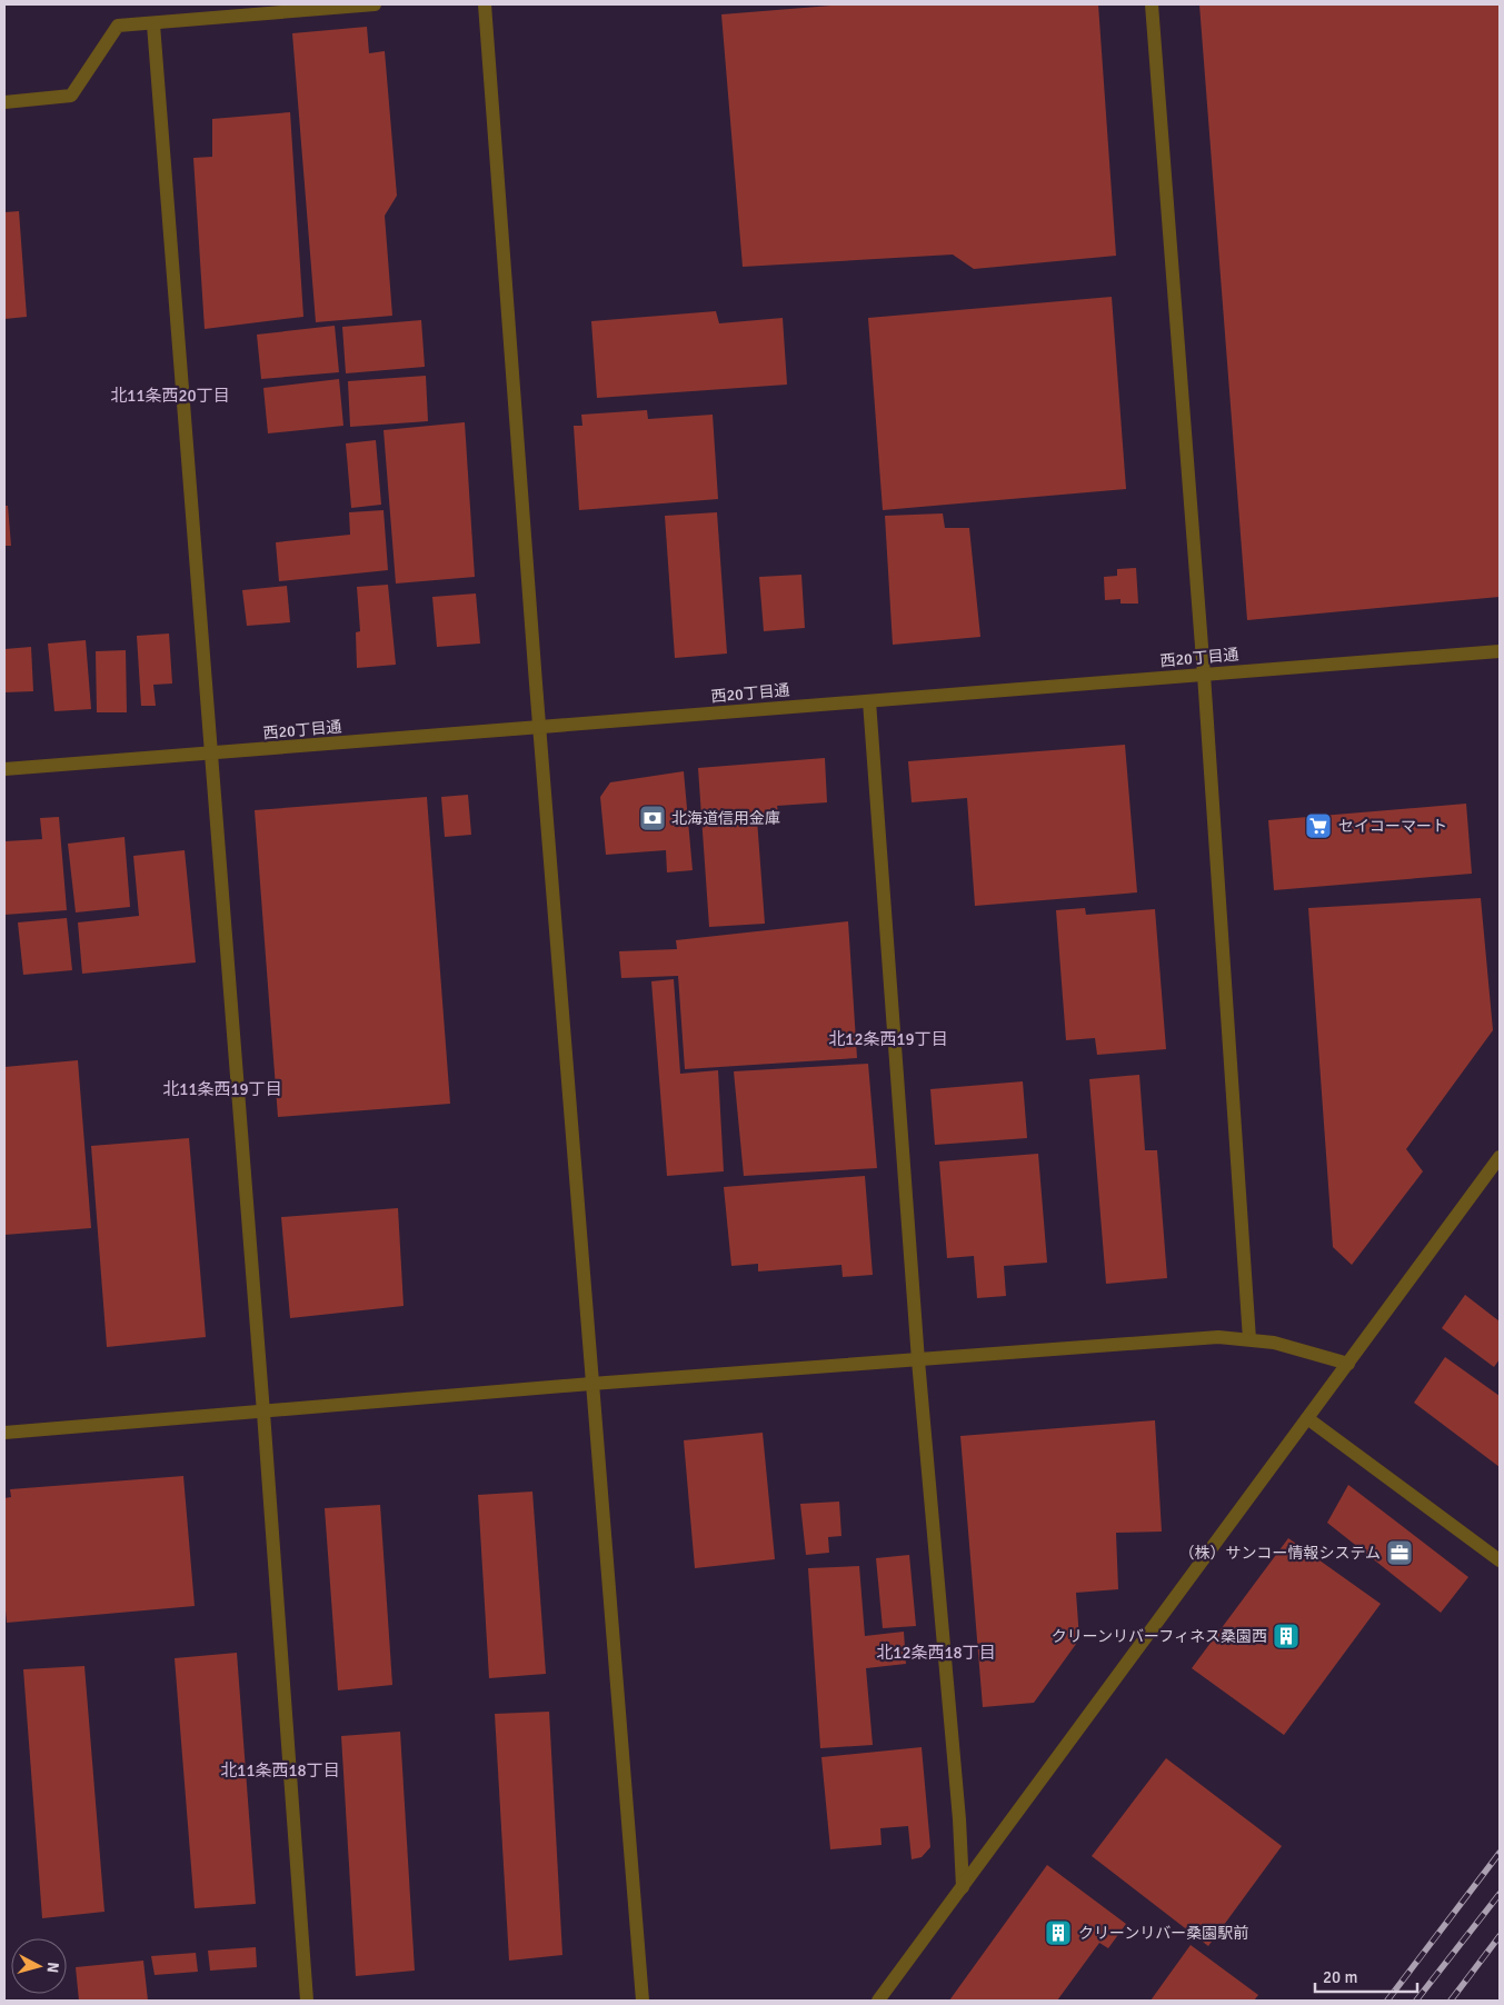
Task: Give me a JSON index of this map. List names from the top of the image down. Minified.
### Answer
{"streets":{"street":["西20丁目通"]},"districts":["北11条西20丁目","北12条西19丁目","北11条西19丁目","北12条西18丁目","北11条西18丁目"],"places":{"bank":["北海道信用金庫"],"supermarket":["セイコーマート"],"office":["（株）サンコー情報システム"],"building":["クリーンリバーフィネス桑園西","クリーンリバー桑園駅前"]},"scale_bar":"20 m","north":"right"}
